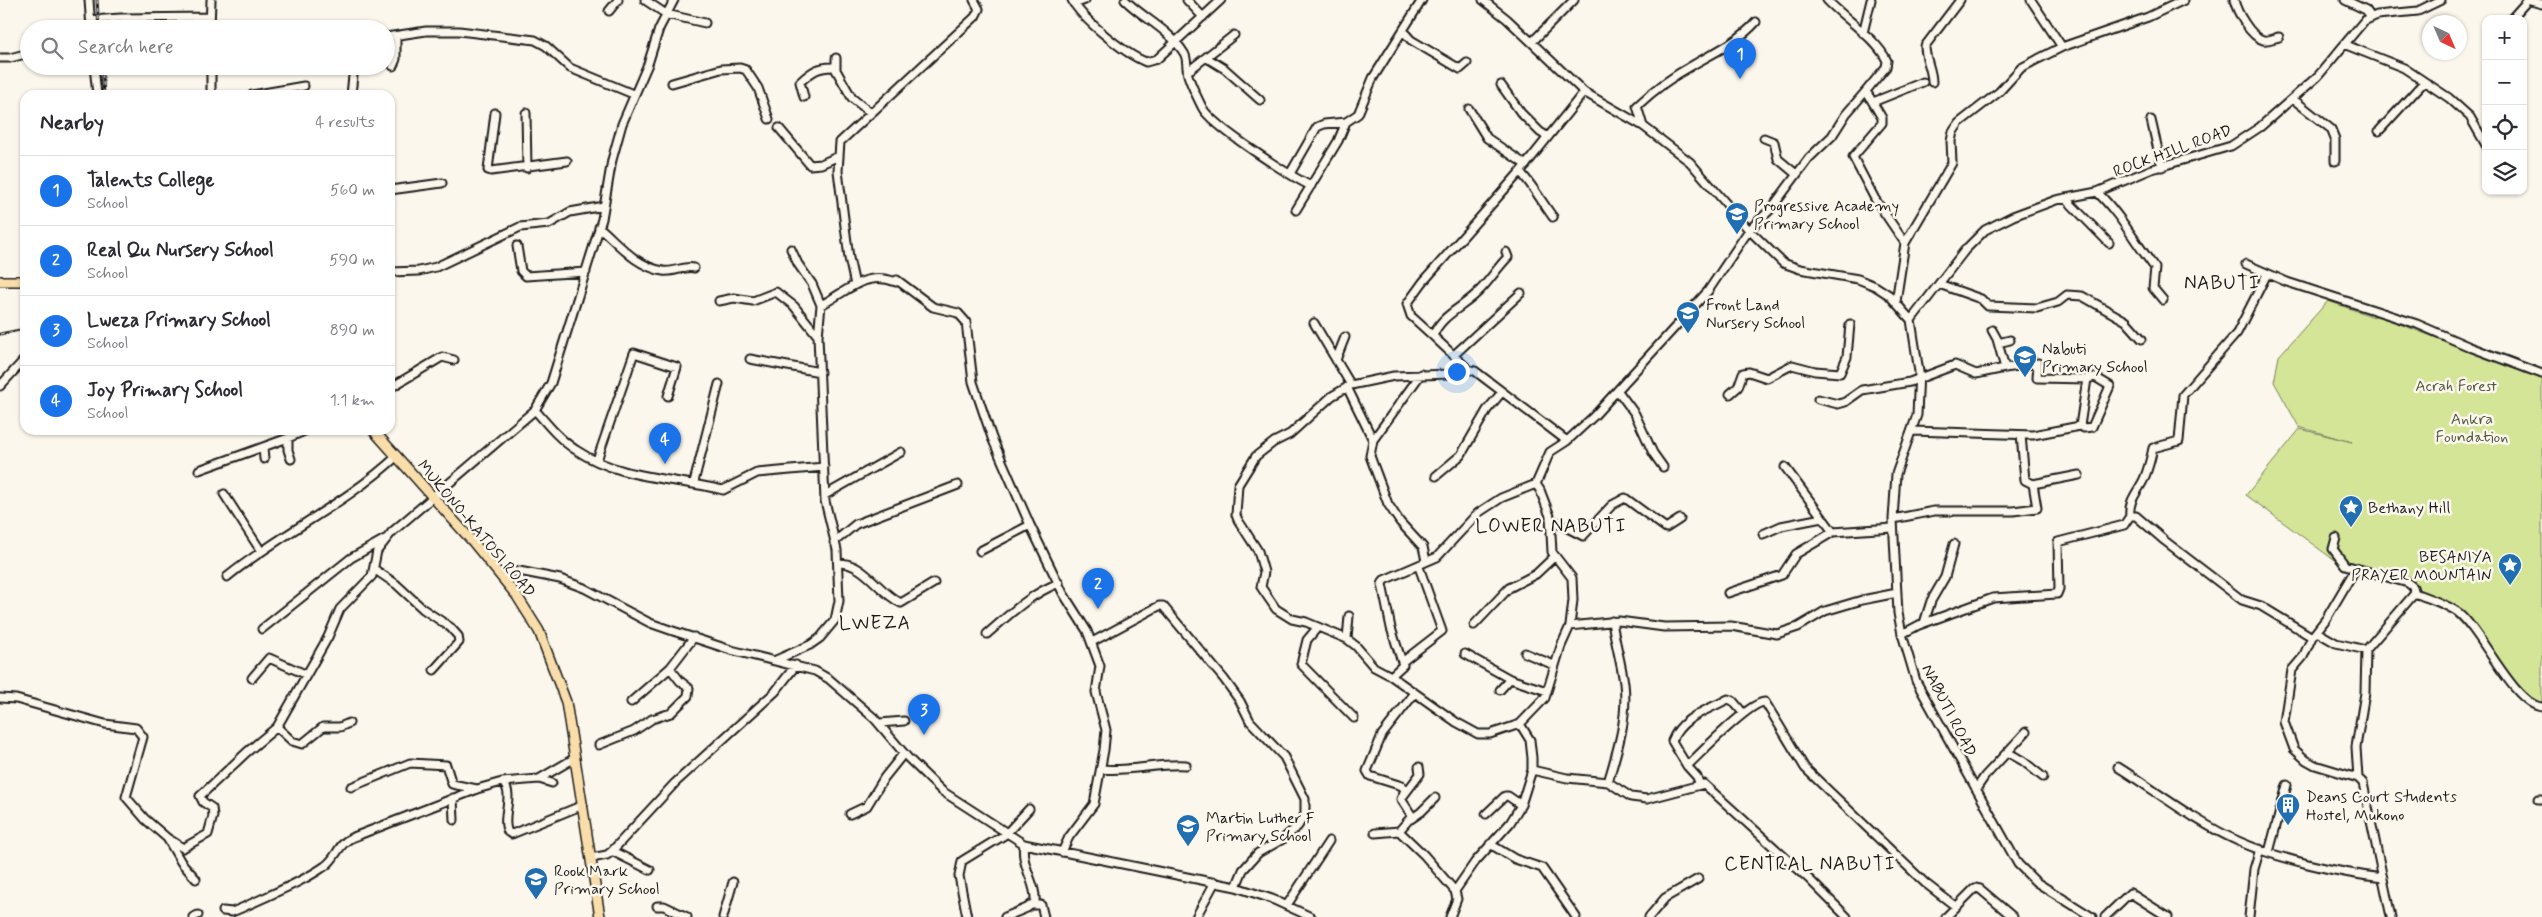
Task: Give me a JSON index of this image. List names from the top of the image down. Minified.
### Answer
{"streets":{"main road":["MUKONO-KATOSI ROAD"],"street":["ROCK HILL ROAD","NABUTI ROAD"]},"crossings":[["ROCK HILL ROAD","NABUTI ROAD"]],"districts":["NABUTI","LOWER NABUTI","LWEZA","CENTRAL NABUTI"],"parks":["Acrah Forest","Ankra Foundation"],"places":{"school or university":["Progressive Academy Primary School","Front Land Nursery School","Nabuti Primary School","Martin Luther F Primary School","Rook Mark Primary School"],"place":["Bethany Hill","BESANIYA PRAYER MOUNTAIN"],"building":["Deans Court Students Hostel, Mukono"]},"north":"bottom right","page":{"map_buttons":["+","−"],"search":"Search here","pins":["1","4","2","3"],"heading":["Nearby","4 results"],"list":[{"mark":"1","name":"Talents College","note":"School","value":"560 m"},{"mark":"2","name":"Real Qu Nursery School","note":"School","value":"590 m"},{"mark":"3","name":"Lweza Primary School","note":"School","value":"890 m"},{"mark":"4","name":"Joy Primary School","note":"School","value":"1.1 km"}]}}
